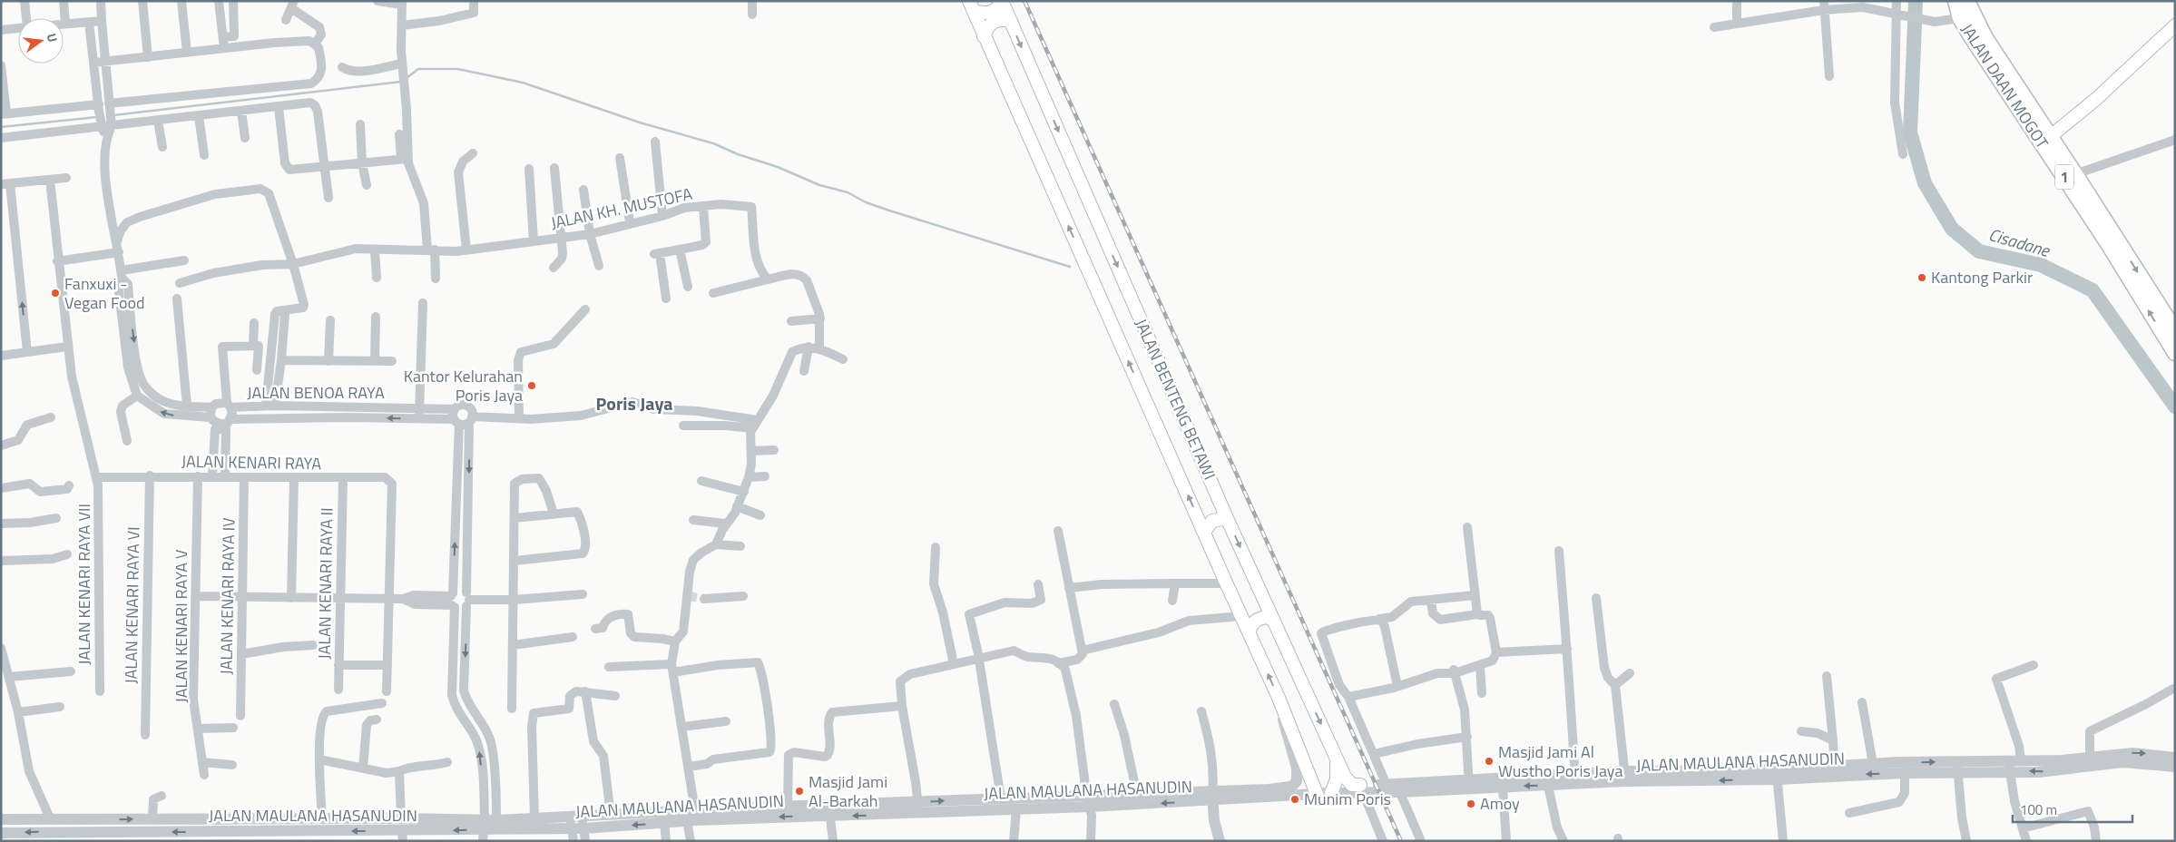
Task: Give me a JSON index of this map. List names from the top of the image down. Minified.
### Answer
{"streets":{"highway":["JALAN DAAN MOGOT","1"],"main road":["JALAN BENTENG BETAWI"],"street":["JALAN KH. MUSTOFA","JALAN BENOA RAYA","JALAN KENARI RAYA","JALAN KENARI RAYA II","JALAN KENARI RAYA VII","JALAN KENARI RAYA IV","JALAN KENARI RAYA VI","JALAN KENARI RAYA V","JALAN MAULANA HASANUDIN"]},"crossings":[["JALAN BENTENG BETAWI","JALAN MAULANA HASANUDIN"],["JALAN KENARI RAYA","JALAN KENARI RAYA II"],["JALAN KENARI RAYA","JALAN KENARI RAYA VII"],["JALAN KENARI RAYA","JALAN KENARI RAYA IV"],["JALAN KENARI RAYA","JALAN KENARI RAYA VI"],["JALAN KENARI RAYA","JALAN KENARI RAYA V"]],"districts":["Poris Jaya"],"water":["Cisadane"],"places":["Kantong Parkir","Fanxuxi - Vegan Food","Kantor Kelurahan Poris Jaya","Masjid Jami Al Wustho Poris Jaya","Masjid Jami Al-Barkah","Munim Poris","Amoy"],"scale_bar":"100 m","north":"right"}
